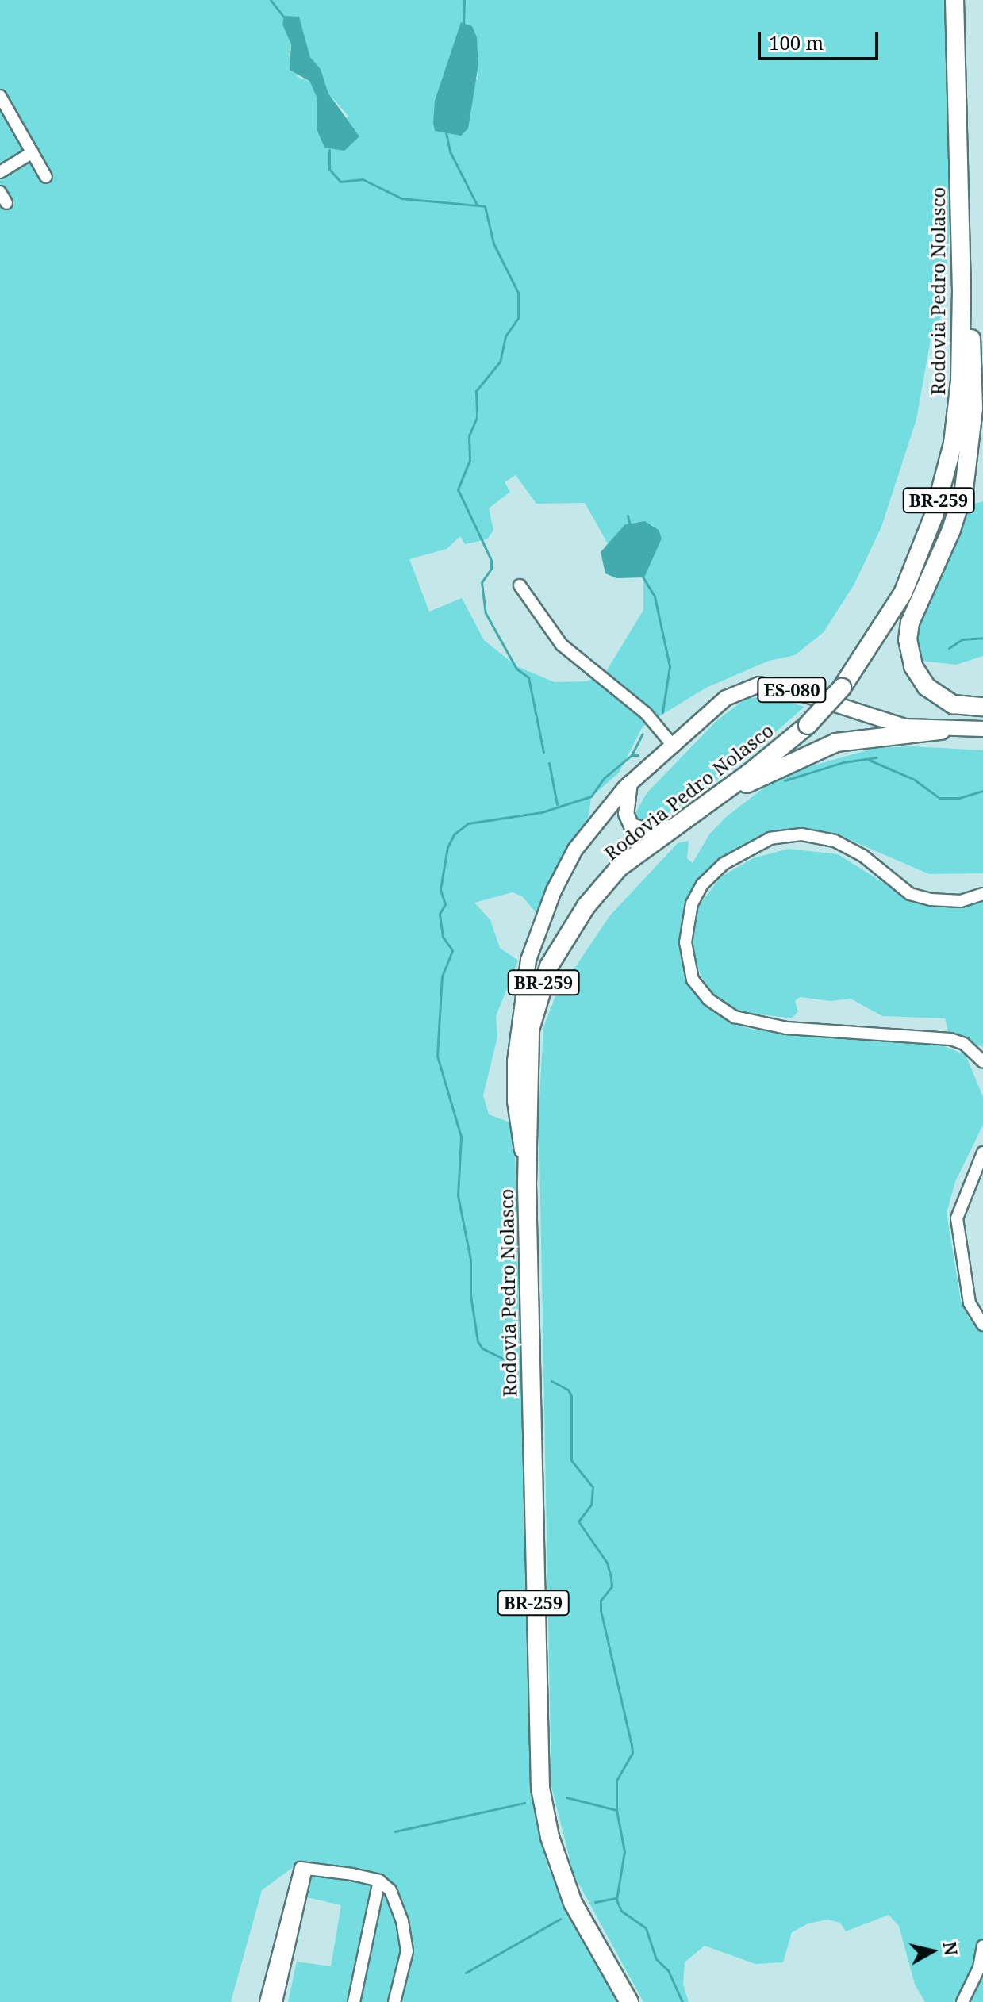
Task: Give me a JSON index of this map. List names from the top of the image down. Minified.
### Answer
{"streets":{"highway":["Rodovia Pedro Nolasco","BR-259","ES-080"]},"crossings":[["Rodovia Pedro Nolasco","ES-080"]],"scale_bar":"100 m","north":"right"}
